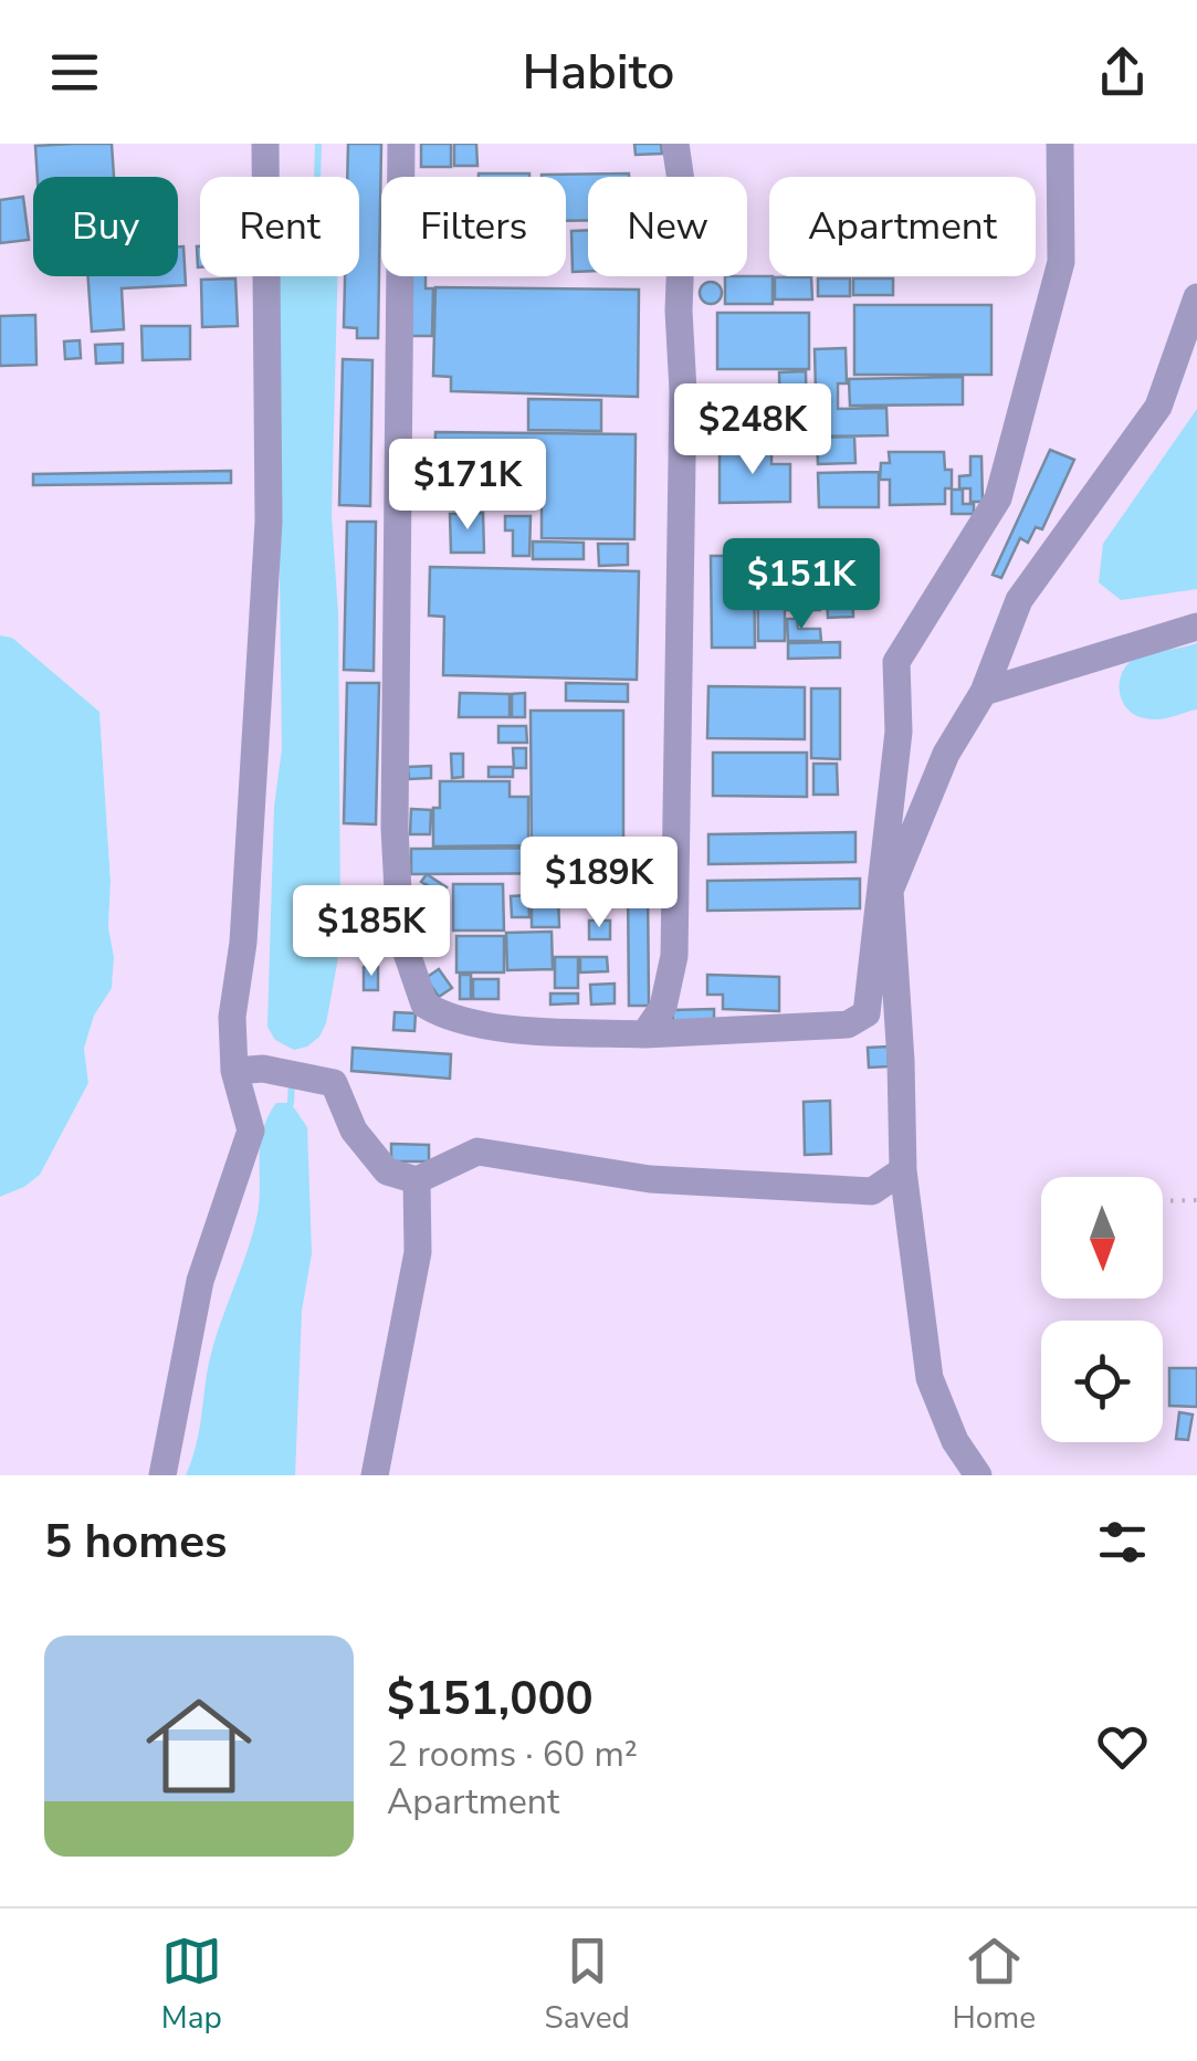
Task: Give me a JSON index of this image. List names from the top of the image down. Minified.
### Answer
{"north":"bottom","page":{"header":"Habito","chip":["Buy","Rent","Filters","New","Apartment"],"price":["$248K","$171K","$151K","$189K","$185K"],"heading":"5 homes","list":[{"name":"$151,000","note":"2 rooms · 60 m² · Apartment"}],"tabs":["Map","Saved","Home"]}}
